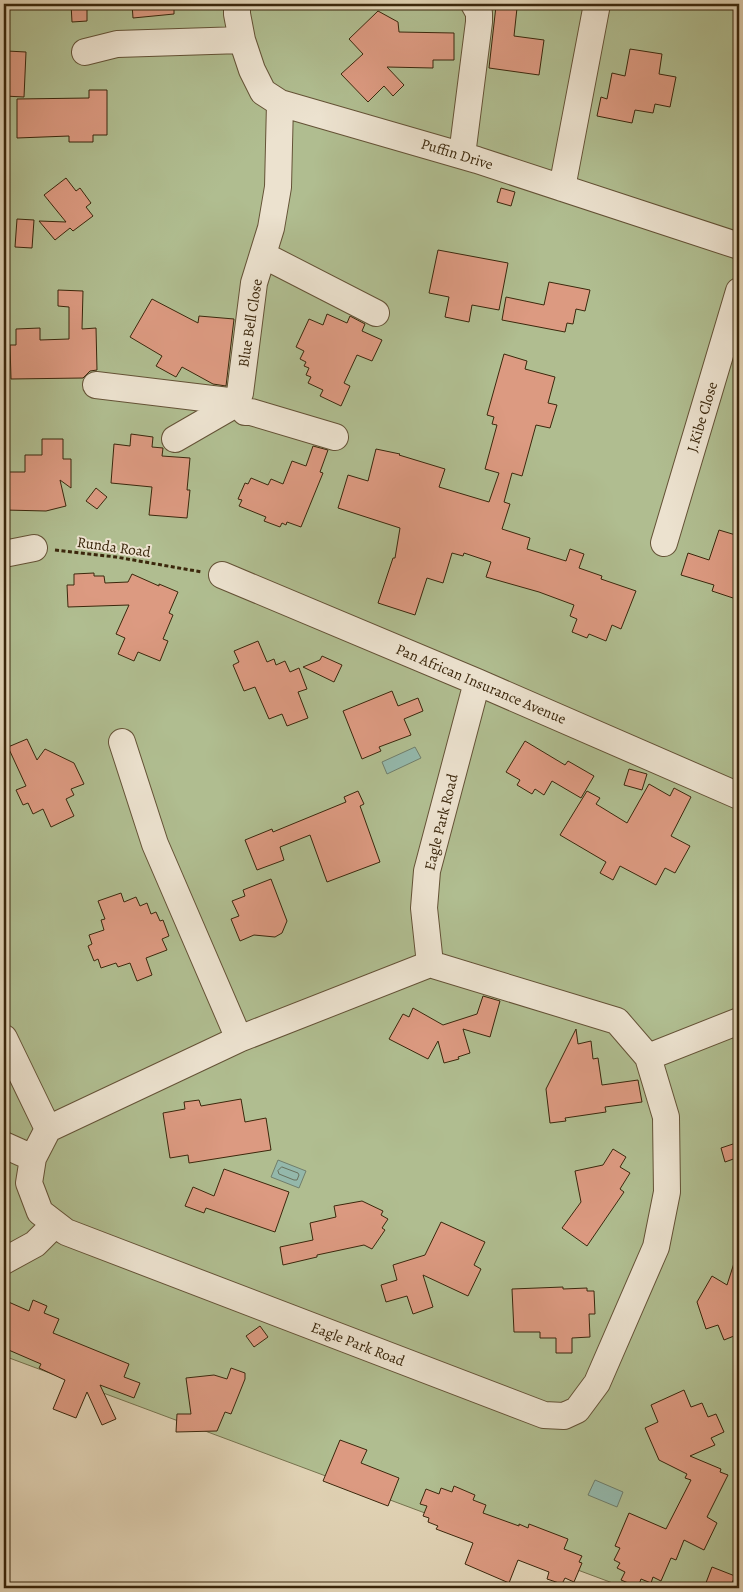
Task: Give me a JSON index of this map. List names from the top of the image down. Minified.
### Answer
{"streets":{"street":["Puffin Drive","Blue Bell Close","J.Kibe Close","Pan African Insurance Avenue","Eagle Park Road"],"path":["Runda Road"]},"crossings":[["Puffin Drive","Blue Bell Close"],["Runda Road","Pan African Insurance Avenue"],["Pan African Insurance Avenue","Eagle Park Road"]]}
